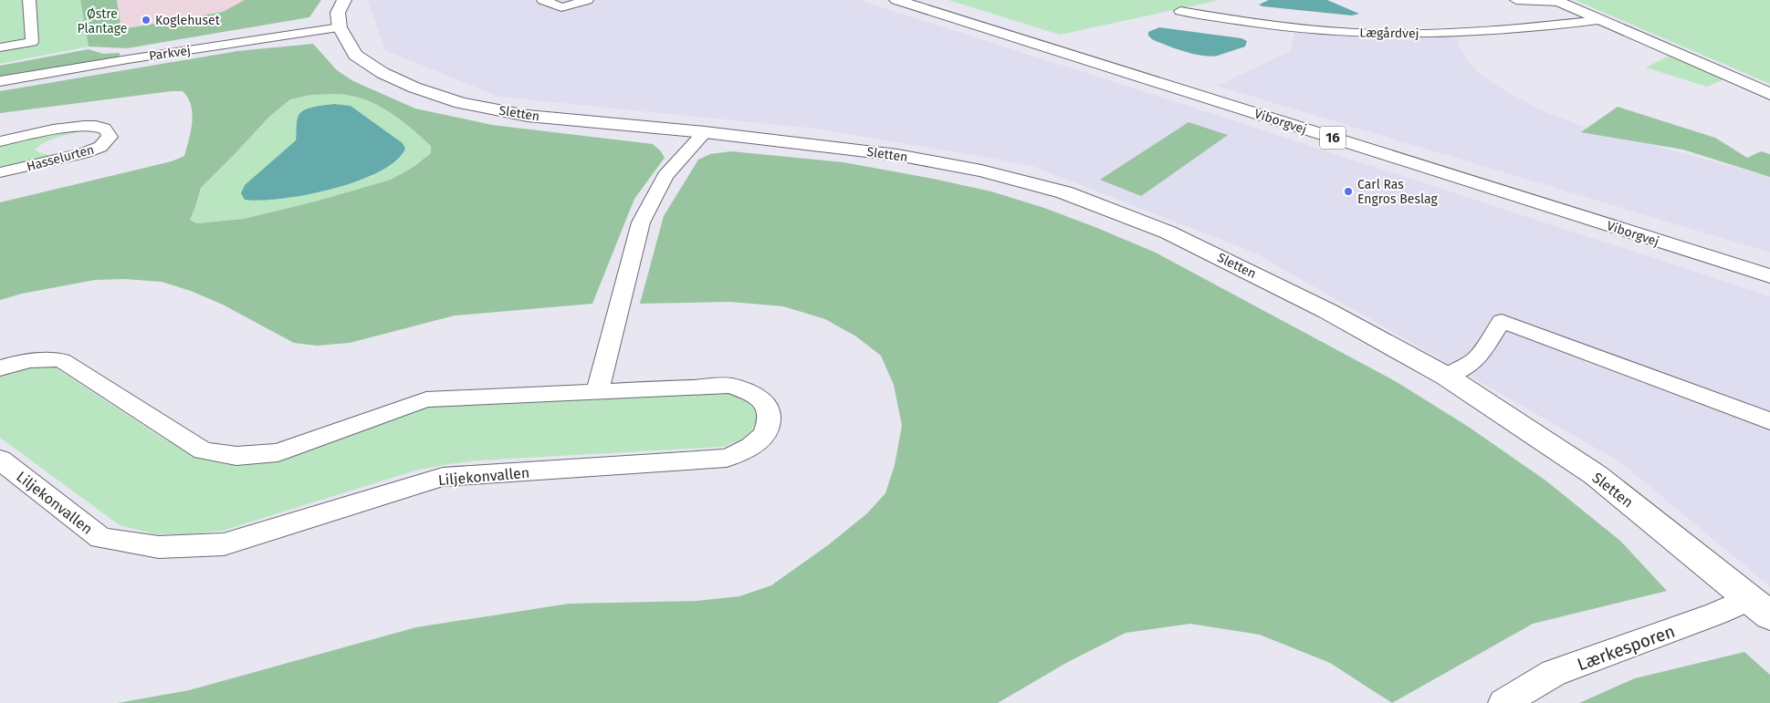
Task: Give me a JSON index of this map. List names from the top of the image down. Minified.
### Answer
{"streets":{"street":["Lægårdvej","Parkvej","Sletten","Viborgvej","16","Hasselurten","Liljekonvallen","Lærkesporen"]},"crossings":[["Parkvej","Sletten"],["Sletten","Lærkesporen"]],"parks":["Østre Plantage"],"places":["Koglehuset","Carl Ras Engros Beslag"]}
